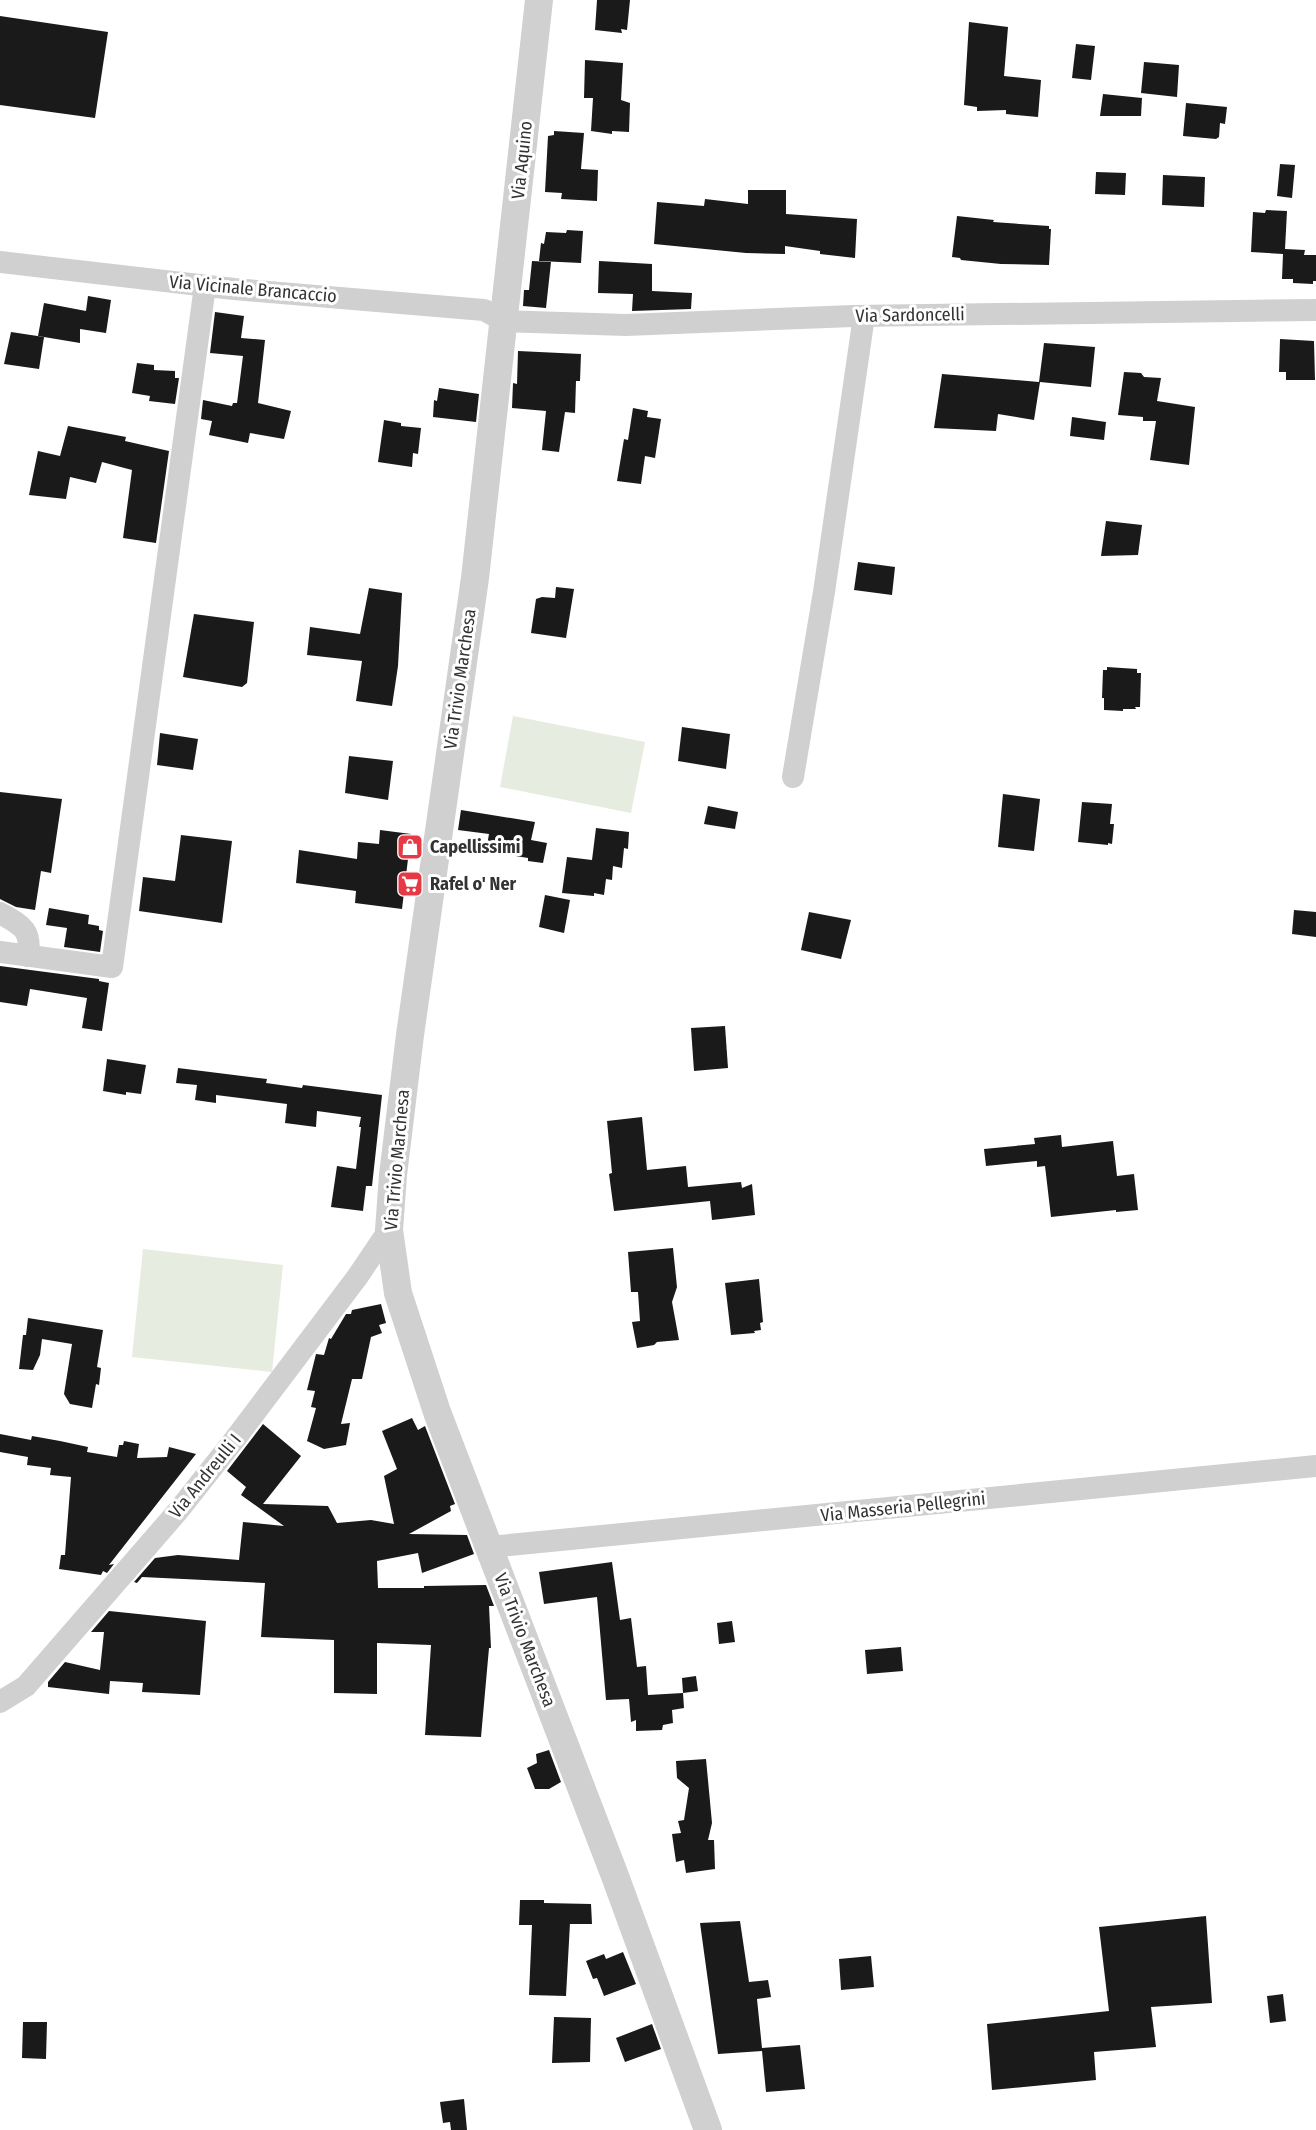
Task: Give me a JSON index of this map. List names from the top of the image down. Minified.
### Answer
{"streets":{"street":["Via Aquino","Via Vicinale Brancaccio","Via Sardoncelli","Via Trivio Marchesa","Via Andreulli I","Via Masseria Pellegrini"]},"crossings":[["Via Aquino","Via Vicinale Brancaccio"],["Via Aquino","Via Sardoncelli"],["Via Aquino","Via Trivio Marchesa"],["Via Vicinale Brancaccio","Via Sardoncelli"],["Via Vicinale Brancaccio","Via Trivio Marchesa"],["Via Sardoncelli","Via Trivio Marchesa"],["Via Trivio Marchesa","Via Andreulli I"],["Via Trivio Marchesa","Via Masseria Pellegrini"]],"places":{"shop":["Capellissimi"],"supermarket":["Rafel o' Ner"]}}
